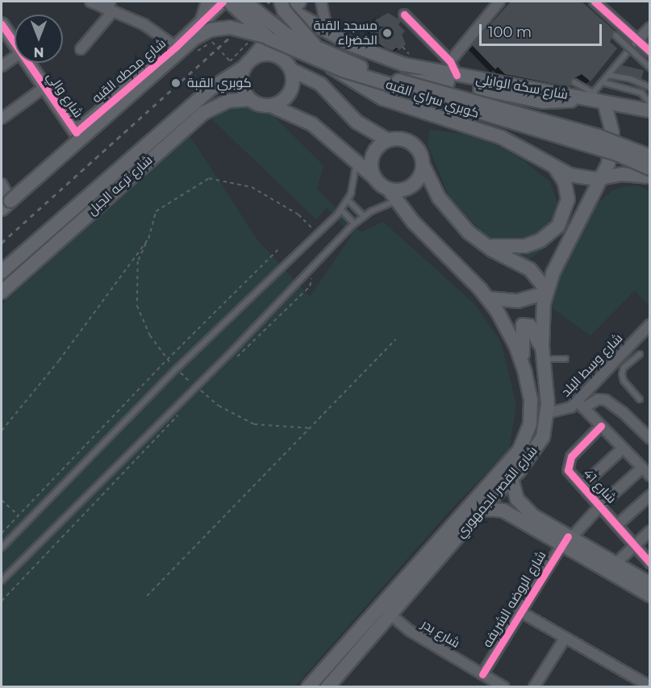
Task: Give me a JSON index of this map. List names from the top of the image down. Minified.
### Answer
{"streets":{"main road":["شارع محطه القبه","شارع سكه الوايلي","شارع والي","كوبري سراي القبه","شارع ترعه الجبل","شارع القصر الجمهوري"],"street":["شارع وسط البلد","شارع 41","شارع الروضه الشريفه","شارع بدر"]},"crossings":[["شارع محطه القبه","شارع والي"],["شارع سكه الوايلي","شارع القصر الجمهوري"],["شارع وسط البلد","شارع القصر الجمهوري"],["شارع 41","شارع الروضه الشريفه"],["شارع القصر الجمهوري","شارع بدر"],["شارع الروضه الشريفه","شارع بدر"]],"places":["مسجد القبة الخضراء","كوبري القبة"],"scale_bar":"100 m","north":"bottom"}
